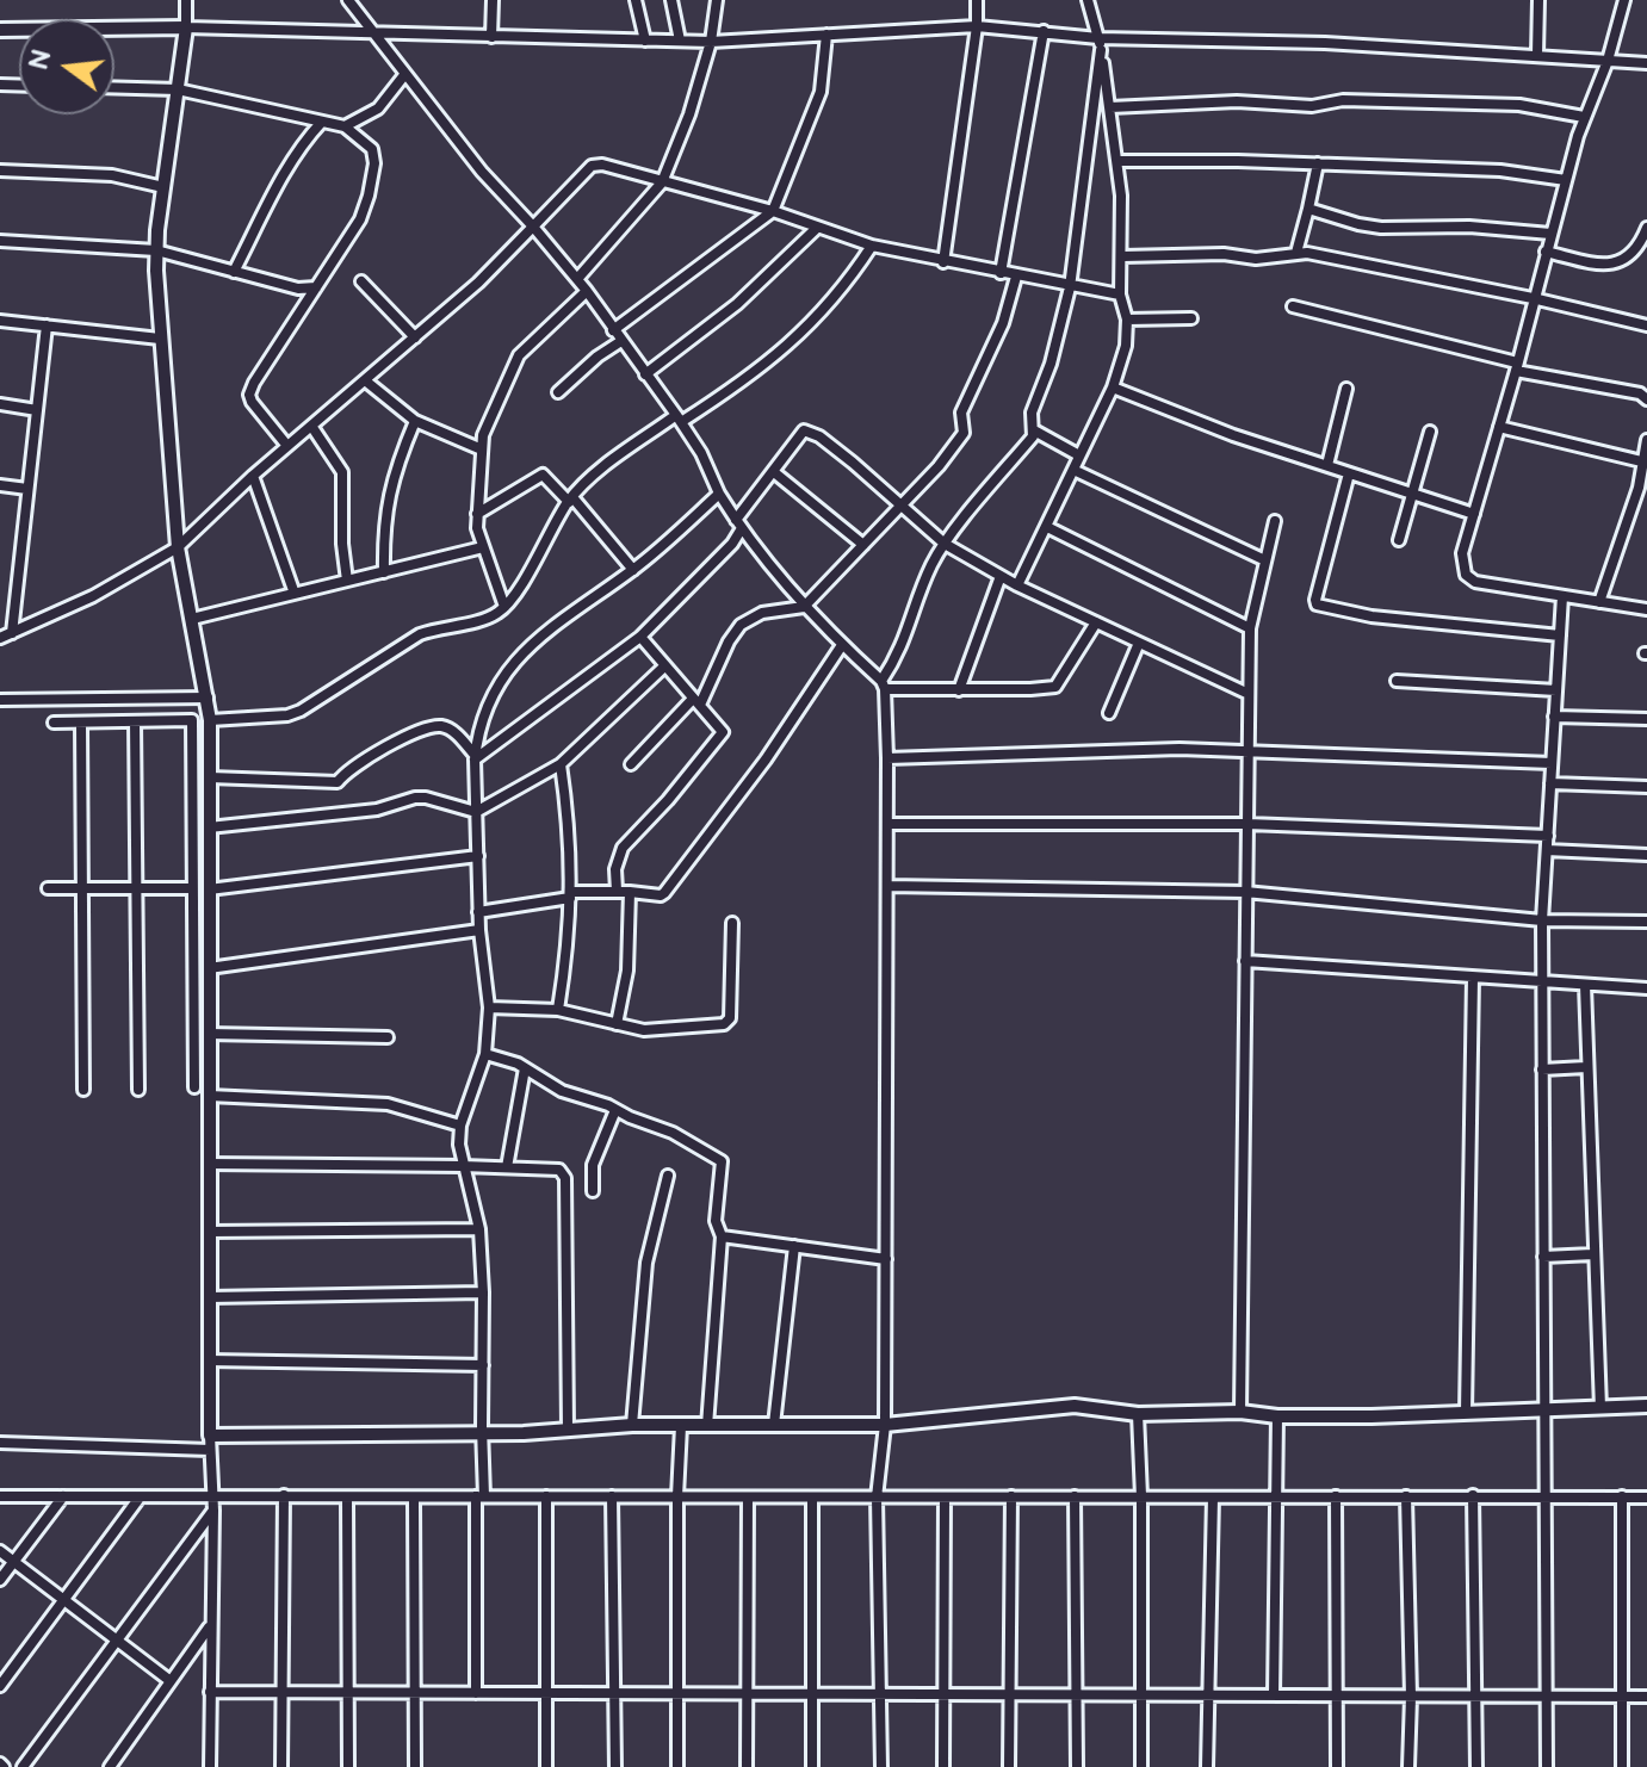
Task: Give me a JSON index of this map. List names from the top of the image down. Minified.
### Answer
{"north":"left"}
